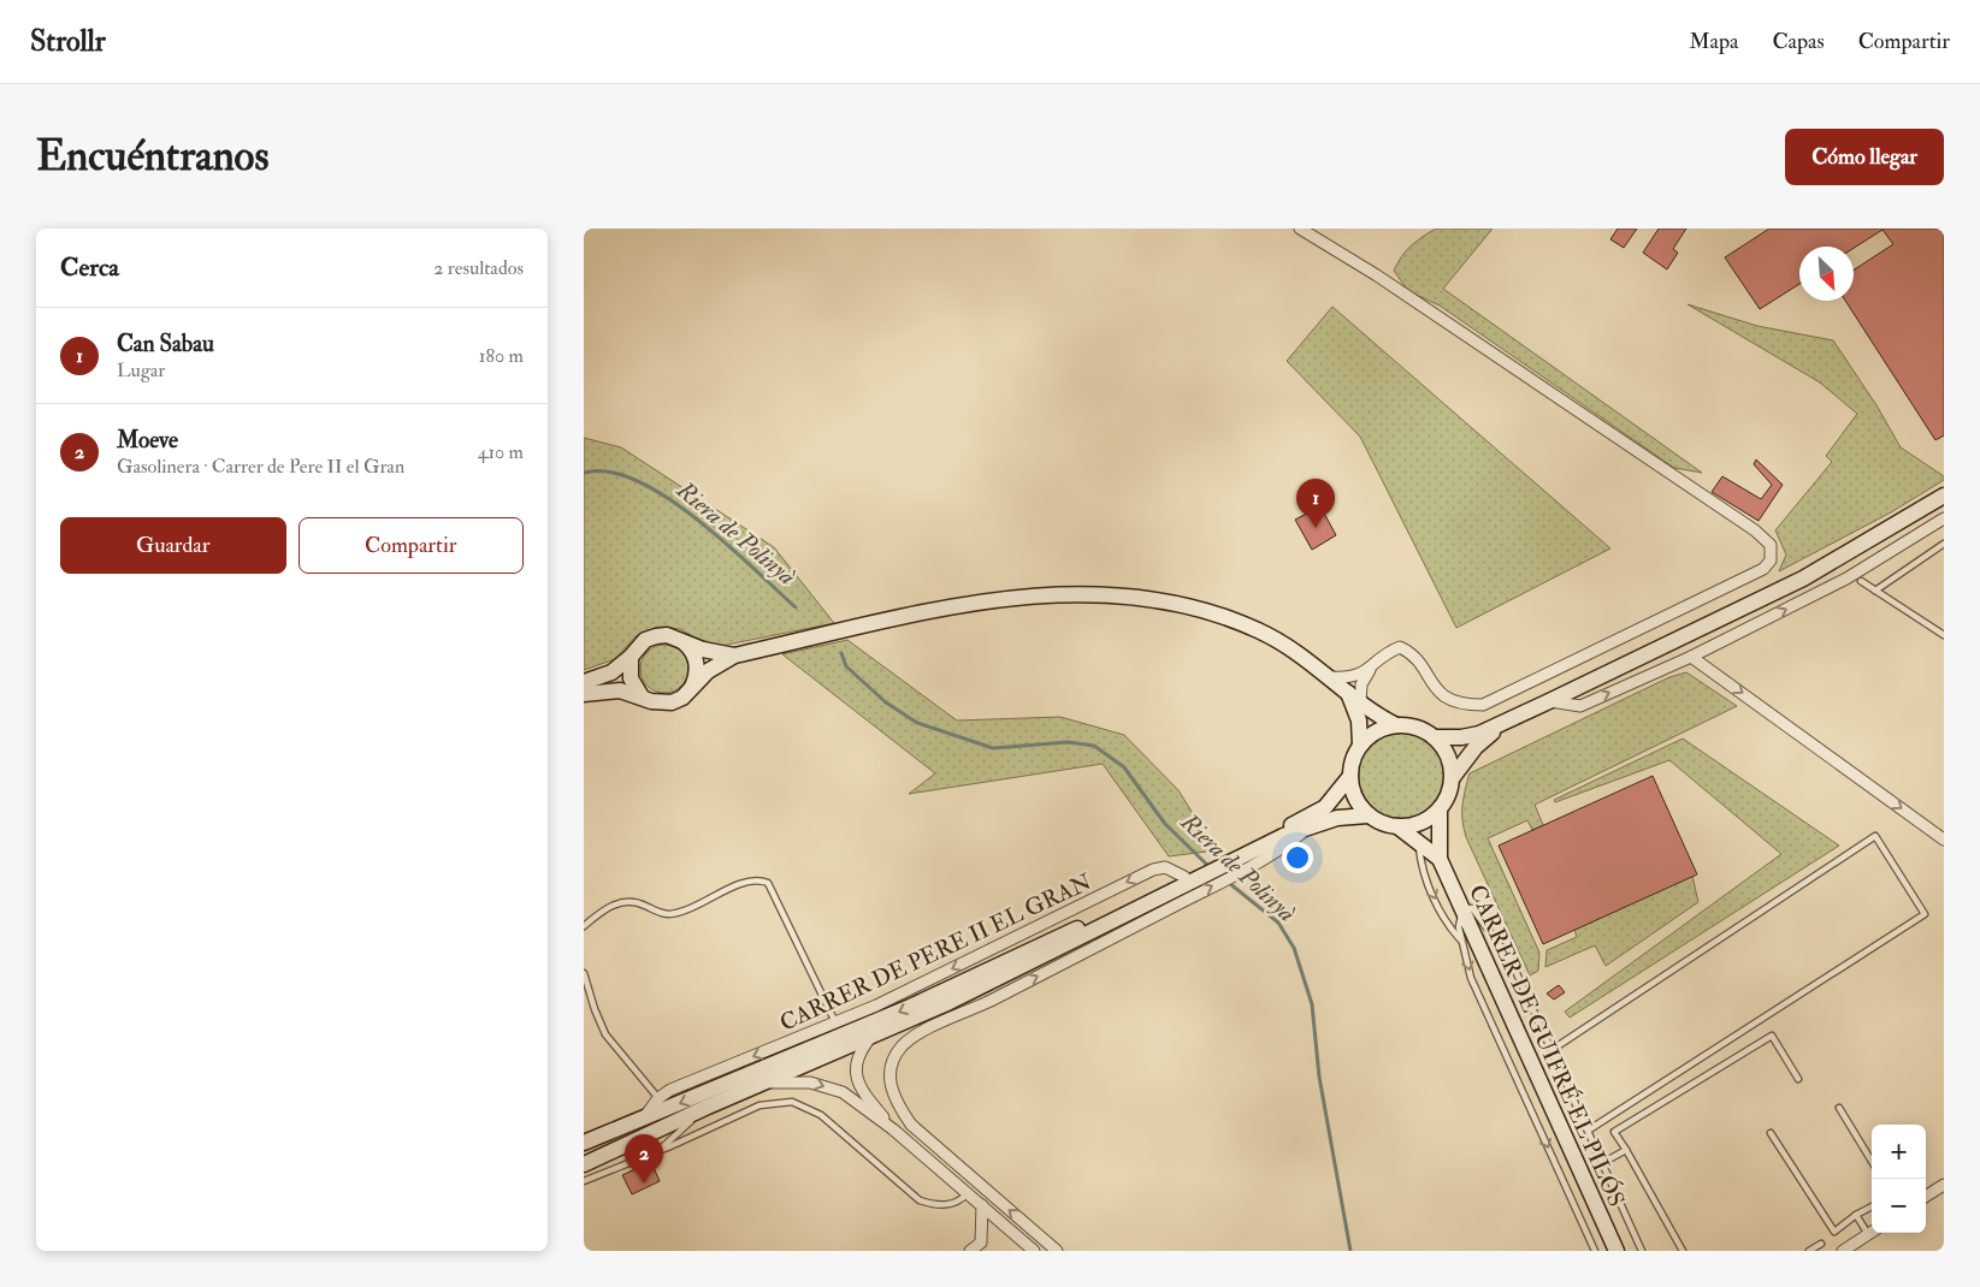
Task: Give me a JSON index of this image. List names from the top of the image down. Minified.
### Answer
{"streets":{"main road":["CARRER DE GUIFRÉ EL PILÓS"],"street":["CARRER DE PERE II EL GRAN"]},"one_way":["CARRER DE PERE II EL GRAN"],"water":["Riera de Polinyà"],"north":"bottom right","page":{"header":"Strollr","nav":["Mapa","Capas","Compartir"],"buttons":["Cómo llegar",["Guardar","Compartir"]],"title":"Encuéntranos","heading":["Cerca","2 resultados"],"list":[{"mark":"1","name":"Can Sabau","note":"Lugar","value":"180 m"},{"mark":"2","name":"Moeve","note":"Gasolinera · Carrer de Pere II el Gran","value":"410 m"}],"pins":["1","2"],"map_buttons":["+","−"]}}
